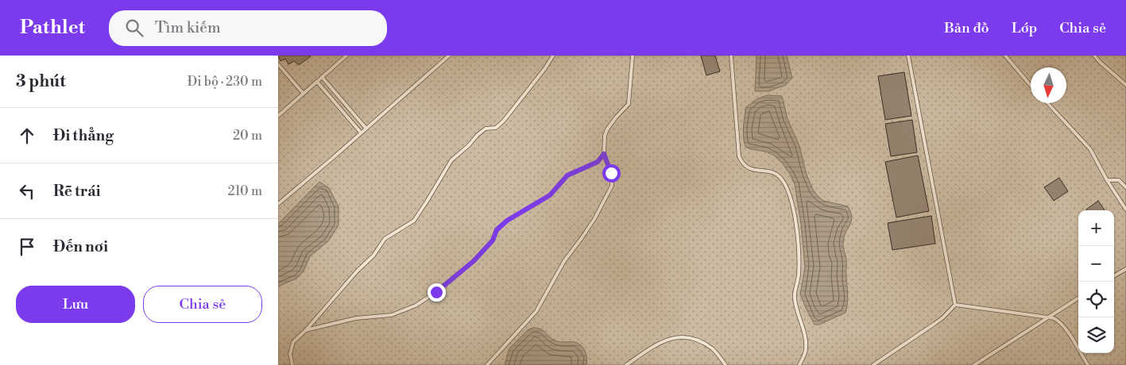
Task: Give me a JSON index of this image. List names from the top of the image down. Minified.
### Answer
{"north":"bottom","page":{"header":"Pathlet","search":"Tìm kiếm","nav":["Bản đồ","Lớp","Chia sẻ"],"heading":["3 phút","Đi bộ · 230 m"],"list":[["Đi thẳng","20 m"],["Rẽ trái","210 m"],"Đến nơi"],"map_buttons":["+","−"],"buttons":["Lưu","Chia sẻ"]}}
